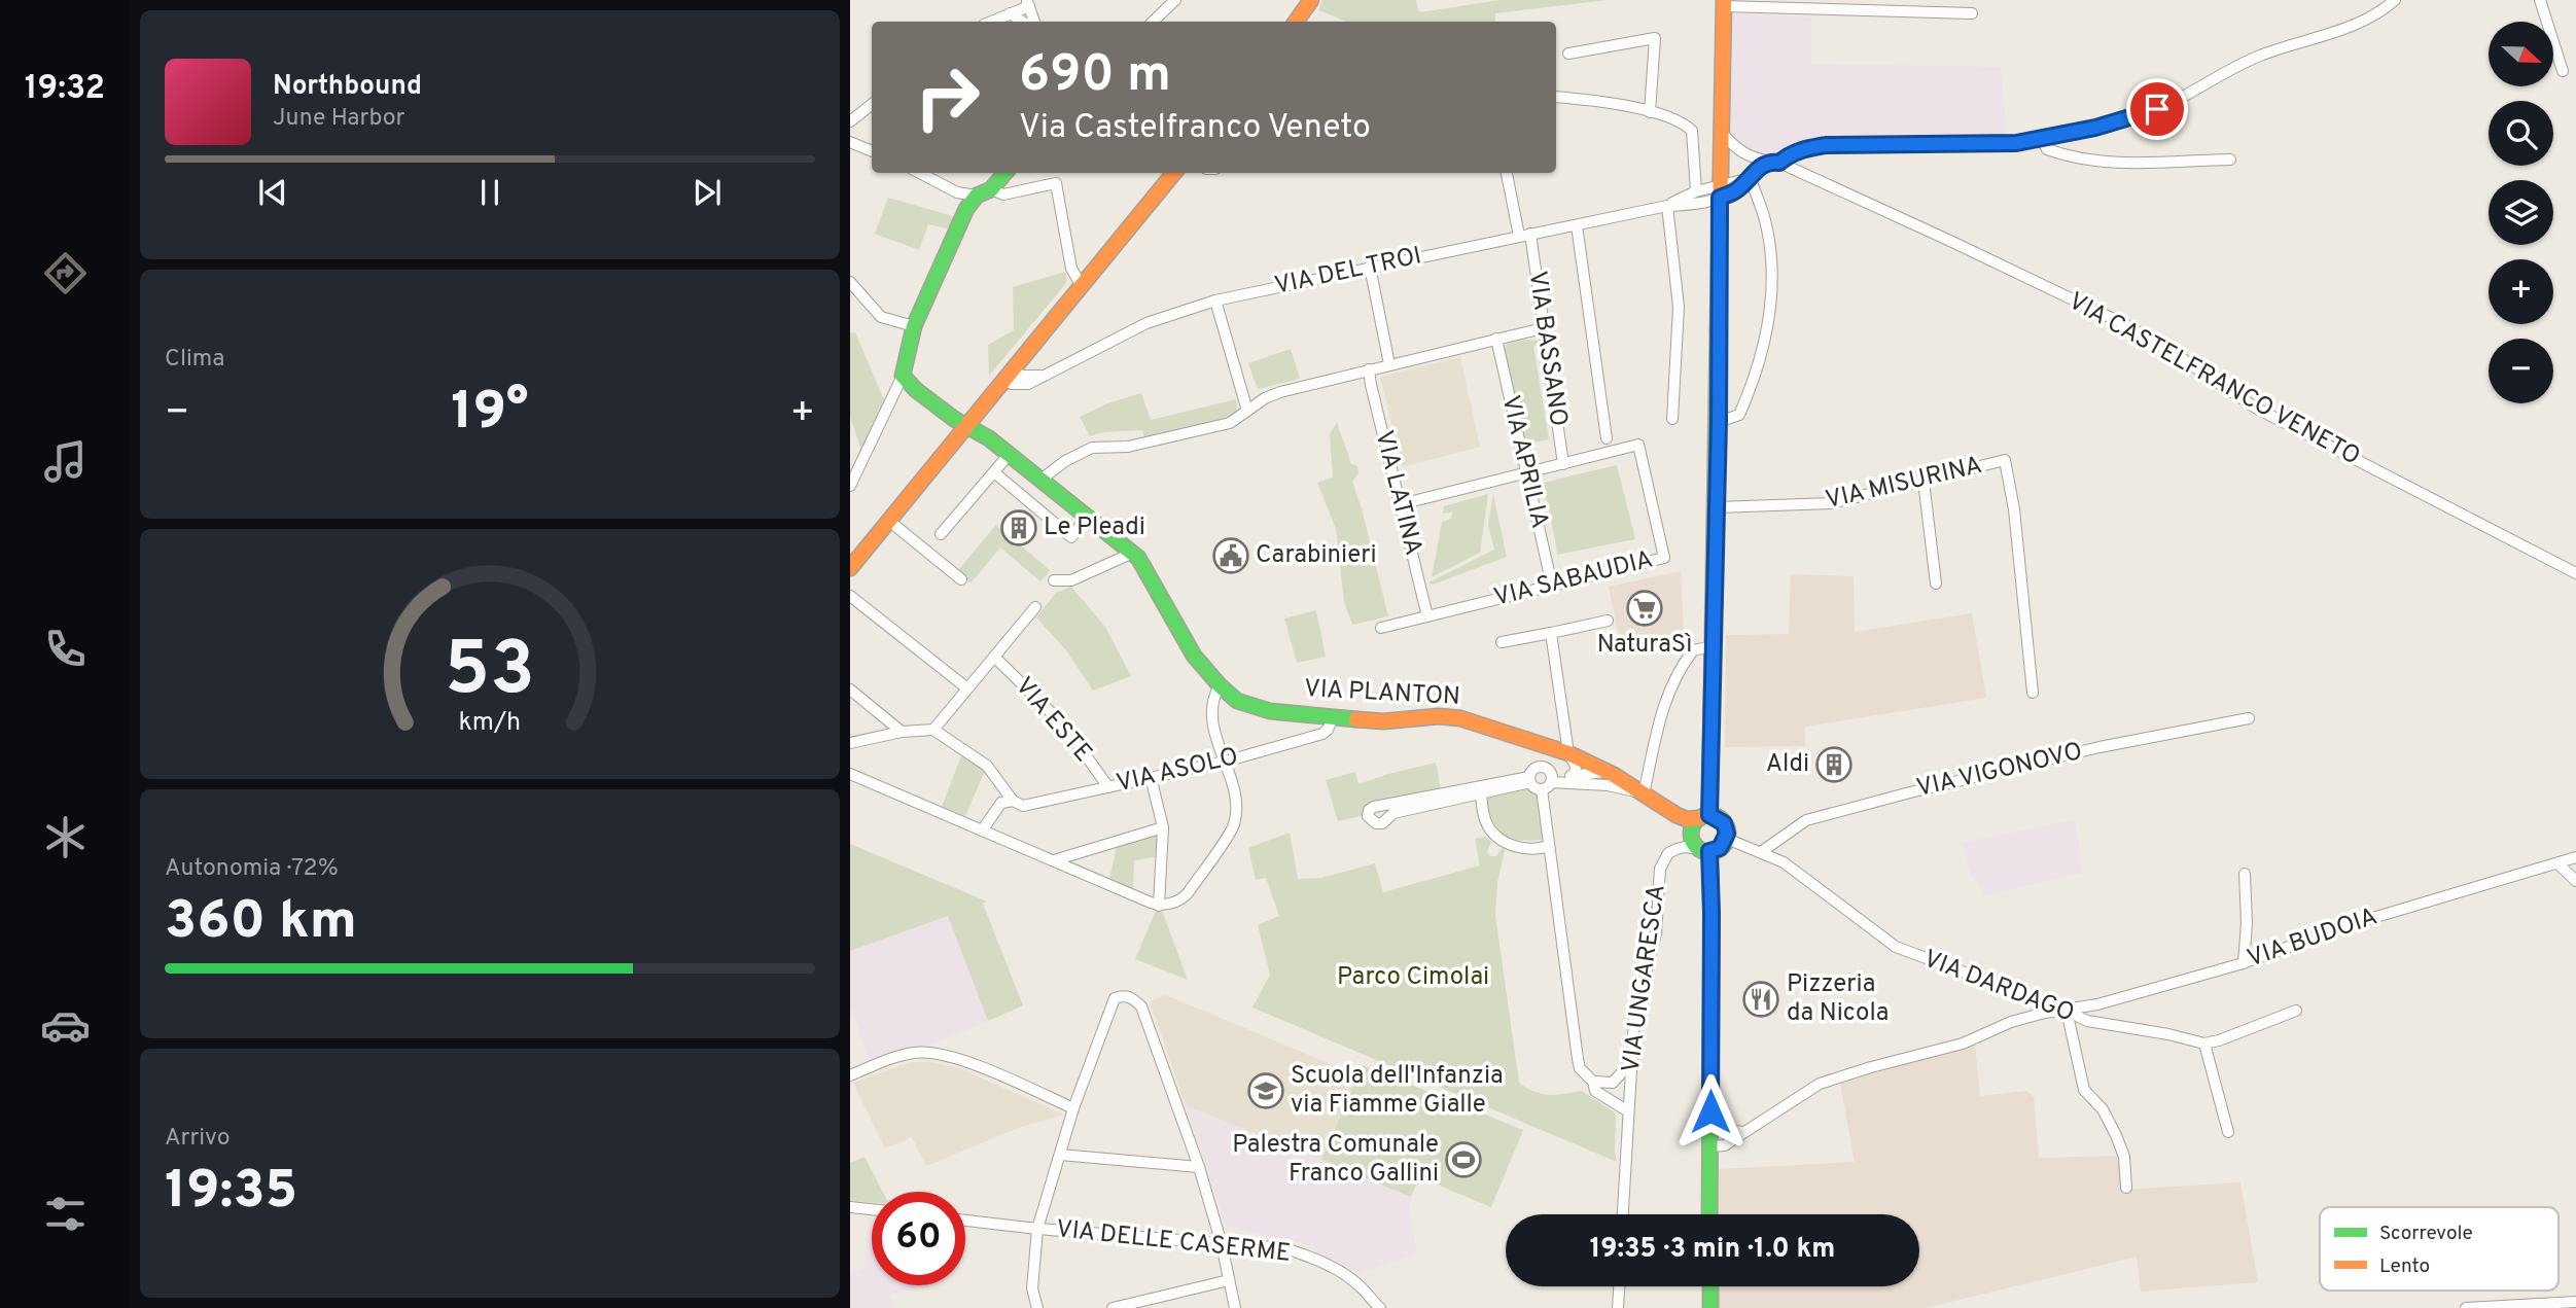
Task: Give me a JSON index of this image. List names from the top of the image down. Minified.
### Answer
{"streets":{"main road":["VIA PLANTON"],"street":["VIA DEL TROI","VIA BASSANO","VIA CASTELFRANCO VENETO","VIA APRILIA","VIA MISURINA","VIA LATINA","VIA SABAUDIA","VIA ESTE","VIA ASOLO","VIA VIGONOVO","VIA BUDOIA","VIA UNGARESCA","VIA DARDAGO","VIA DELLE CASERME"]},"crossings":[["VIA DEL TROI","VIA BASSANO"],["VIA BASSANO","VIA SABAUDIA"],["VIA APRILIA","VIA SABAUDIA"],["VIA LATINA","VIA SABAUDIA"],["VIA PLANTON","VIA ASOLO"],["VIA PLANTON","VIA UNGARESCA"],["VIA PLANTON","VIA DARDAGO"],["VIA ESTE","VIA ASOLO"],["VIA VIGONOVO","VIA DARDAGO"],["VIA BUDOIA","VIA DARDAGO"],["VIA UNGARESCA","VIA DARDAGO"]],"parks":["Parco Cimolai"],"places":{"building":["Le Pleadi","Aldi"],"public building":["Carabinieri"],"supermarket":["NaturaSì"],"restaurant":["Pizzeria da Nicola"],"school or university":["Scuola dell'Infanzia via Fiamme Gialle"],"sports":["Palestra Comunale Franco Gallini"]},"legend":["Scorrevole","Lento"],"north":"right","page":{"tabs":"19:32","map_buttons":["+","−"],"turn":["690 m","Via Castelfranco Veneto"],"song":["Northbound","June Harbor"],"tile":["Clima",["Autonomia · 72%","360 km"],["Arrivo","19:35"]],"heat":["−","19°","+"],"limit":"60","trip":"19:35 · 3 min · 1.0 km","gauge":["53","km/h"]}}
